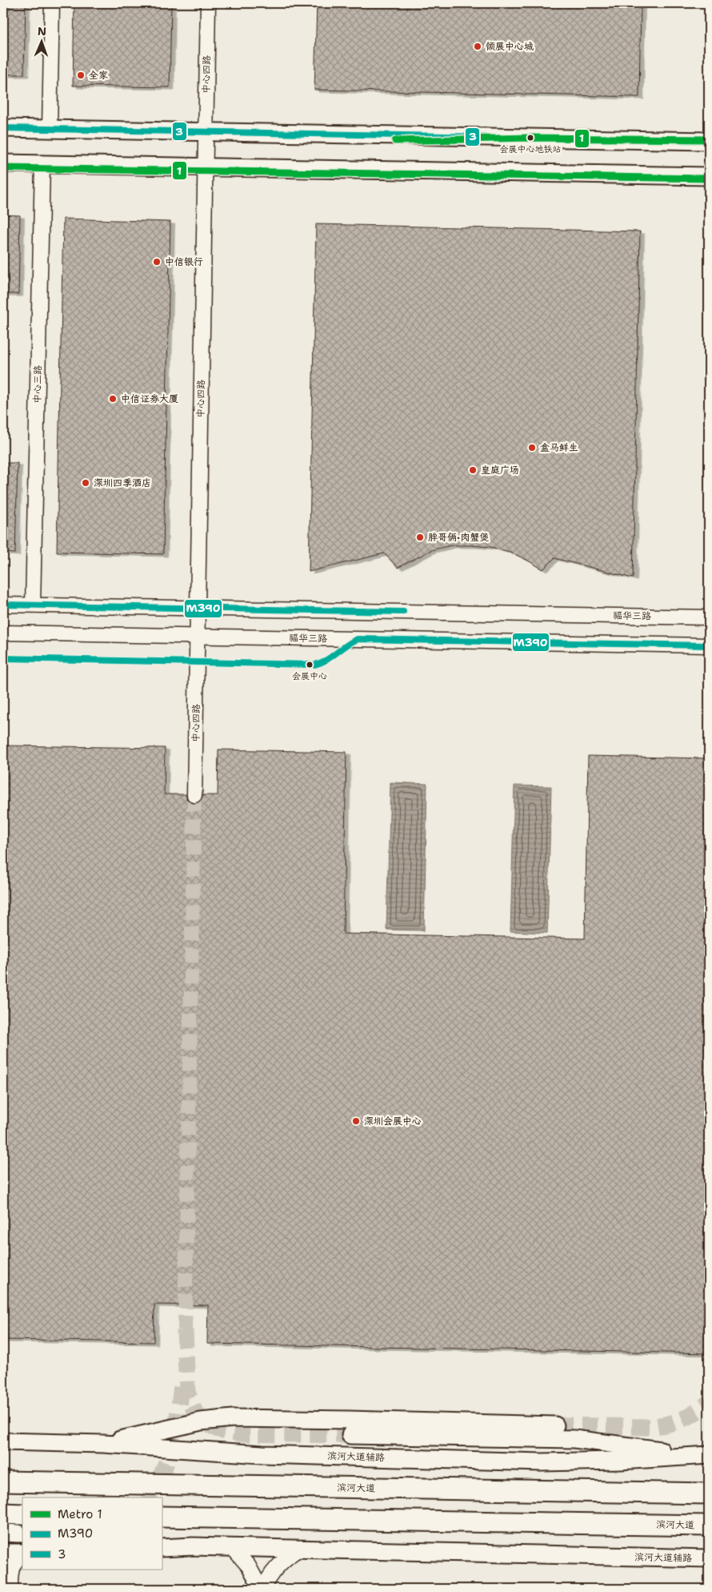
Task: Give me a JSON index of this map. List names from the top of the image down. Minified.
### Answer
{"streets":{"highway":["滨河大道"],"main road":["滨河大道辅路"],"street":["中心四路","中心三路","福华三路"]},"crossings":[["中心四路","福华三路"],["中心三路","福华三路"]],"places":["领展中心城","全家","会展中心地铁站","中信银行","中信证券大厦","盒马鲜生","皇庭广场","深圳四季酒店","胖哥俩·肉蟹煲","会展中心","深圳会展中心"],"lines":["transit line 3","metro line 1","transit line M390"],"legend":["Metro 1","M390","3"],"north":"top"}
